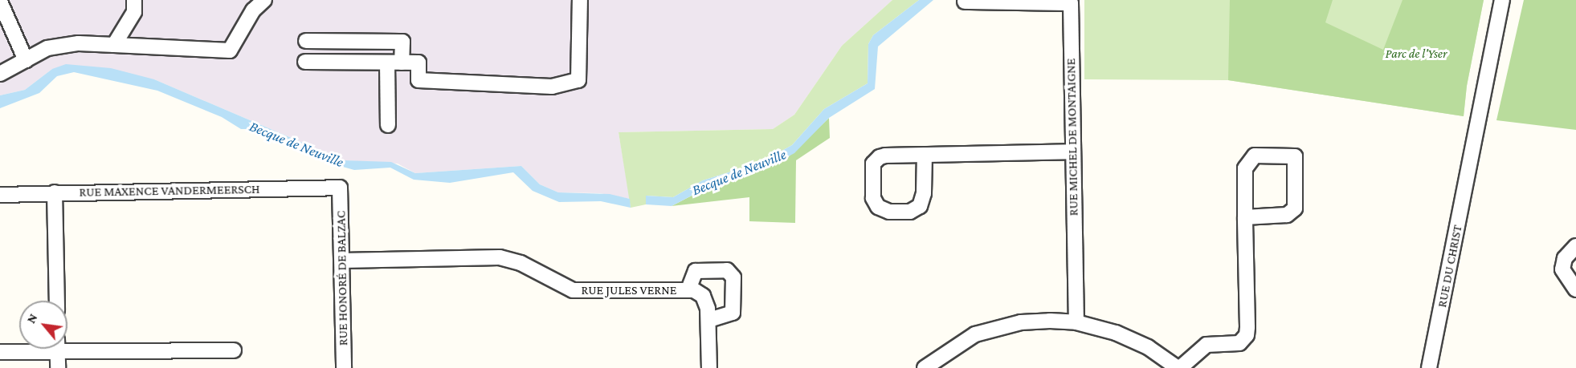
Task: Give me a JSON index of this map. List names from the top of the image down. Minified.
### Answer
{"streets":{"street":["RUE MICHEL DE MONTAIGNE","RUE MAXENCE VANDERMEERSCH","RUE DU CHRIST","RUE HONORÉ DE BALZAC","RUE JULES VERNE"]},"crossings":[["RUE MAXENCE VANDERMEERSCH","RUE HONORÉ DE BALZAC"],["RUE HONORÉ DE BALZAC","RUE JULES VERNE"]],"water":["Becque de Neuville"],"parks":["Parc de l'Yser"],"north":"top left"}
